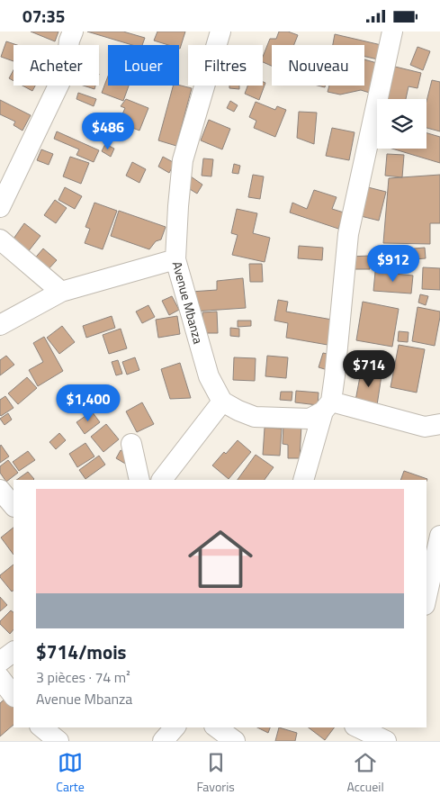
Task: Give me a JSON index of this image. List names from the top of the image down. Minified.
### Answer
{"streets":{"street":["Avenue Mbanza"]},"page":{"status":"07:35","chip":["Acheter","Louer","Filtres","Nouveau"],"price":["$486","$912","$714","$1,400"],"list":[{"name":"$714/mois","note":"3 pièces · 74 m² · Avenue Mbanza"}],"tabs":["Carte","Favoris","Accueil"]}}
